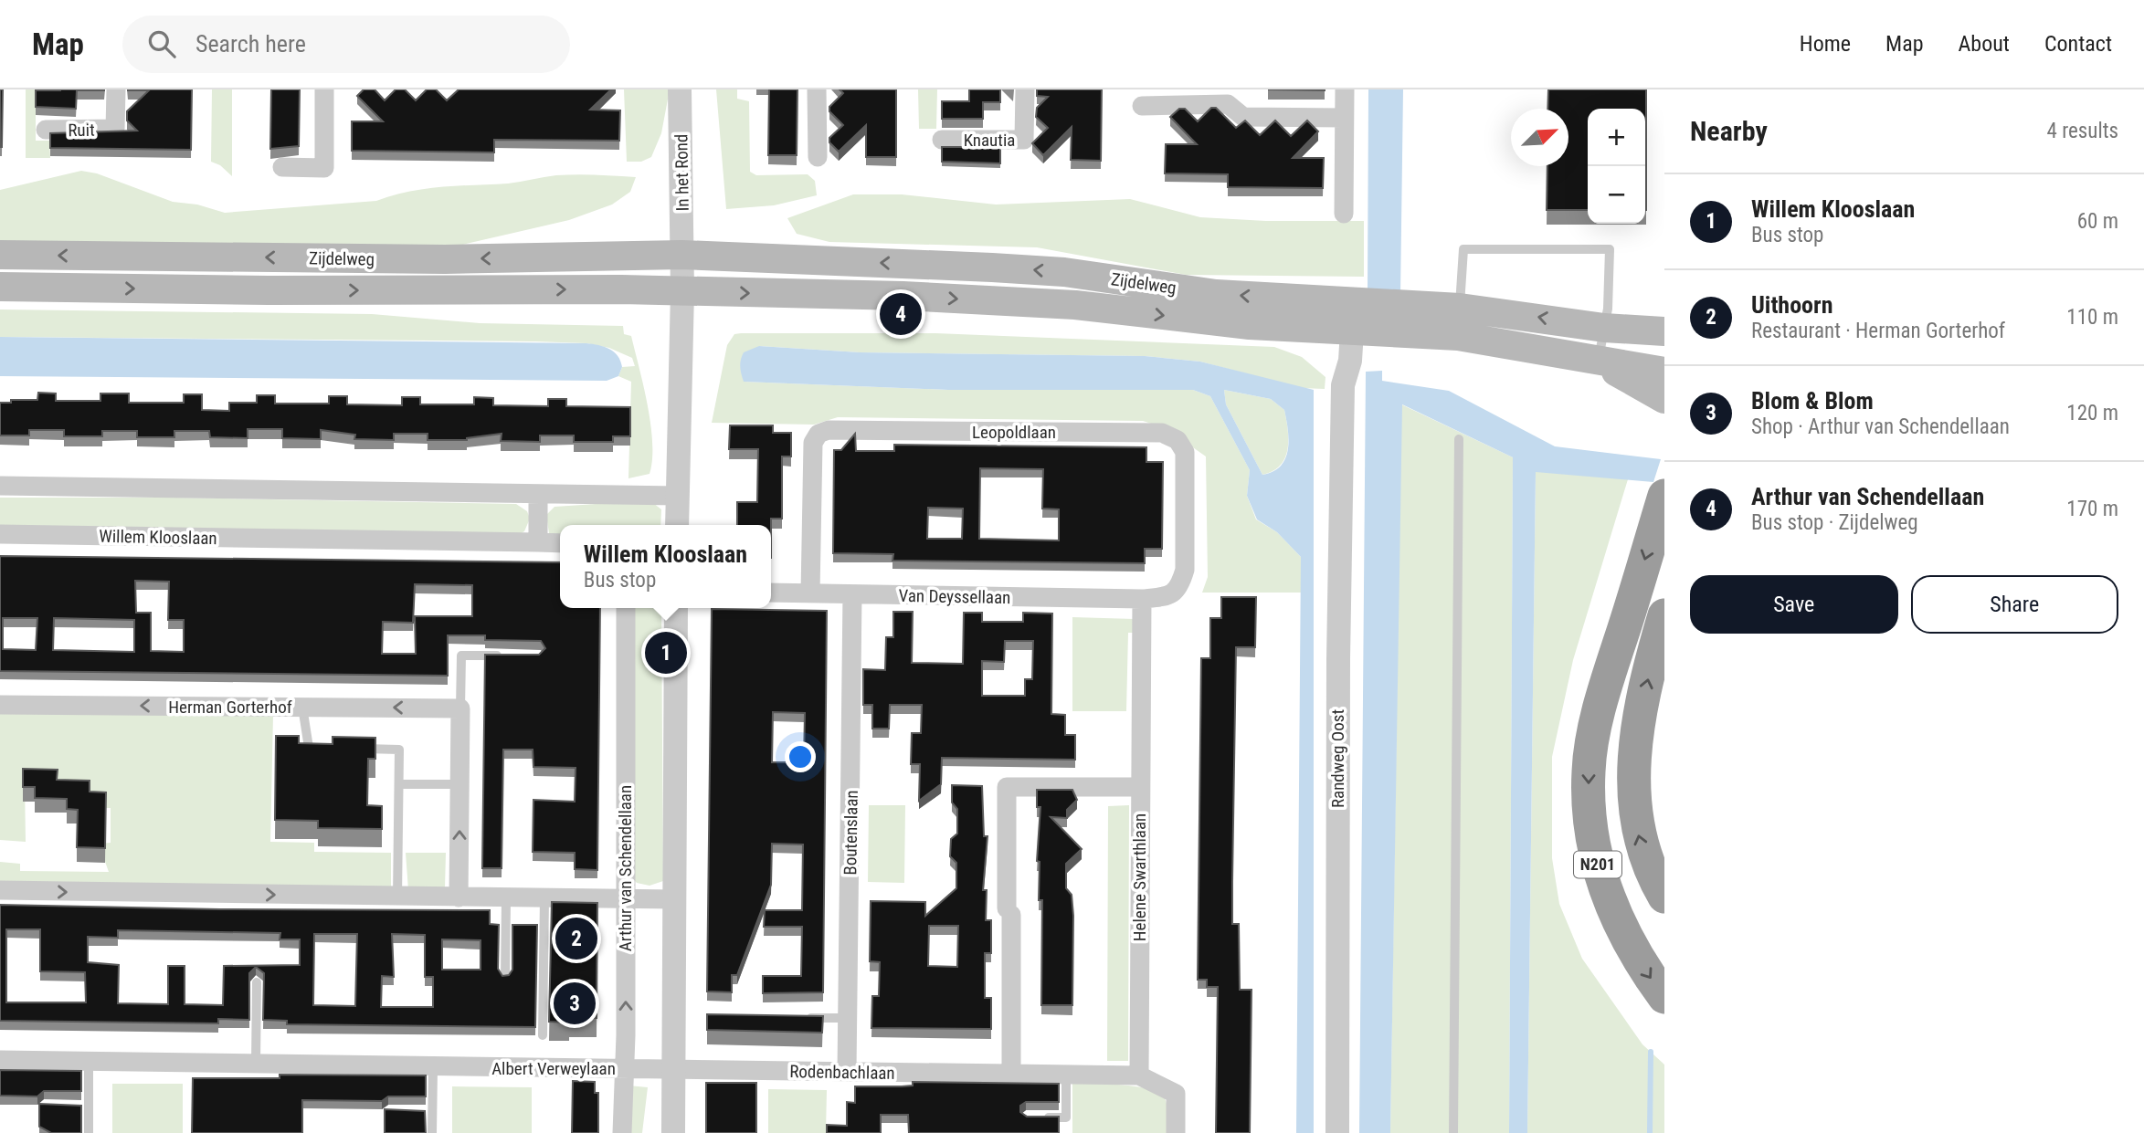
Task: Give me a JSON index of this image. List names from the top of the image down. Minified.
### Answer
{"streets":{"highway":["N201"],"main road":["Zijdelweg"],"street":["Ruit","Knautia","In het Rond","Leopoldlaan","Willem Klooslaan","Van Deyssellaan","Herman Gorterhof","Randweg Oost","Boutenslaan","Arthur van Schendellaan","Helene Swarthlaan","Albert Verweylaan","Rodenbachlaan"]},"crossings":[["In het Rond","Zijdelweg"],["Zijdelweg","Randweg Oost"],["Leopoldlaan","Van Deyssellaan"],["Leopoldlaan","Helene Swarthlaan"],["Van Deyssellaan","Boutenslaan"],["Van Deyssellaan","Helene Swarthlaan"],["Boutenslaan","Rodenbachlaan"],["Arthur van Schendellaan","Albert Verweylaan"],["Helene Swarthlaan","Rodenbachlaan"],["Albert Verweylaan","Rodenbachlaan"]],"one_way":["Herman Gorterhof"],"north":"top right","page":{"header":"Map","search":"Search here","nav":["Home","Map","About","Contact"],"heading":["Nearby","4 results"],"map_buttons":["+","−"],"list":[{"mark":"1","name":"Willem Klooslaan","note":"Bus stop","value":"60 m"},{"mark":"2","name":"Uithoorn","note":"Restaurant · Herman Gorterhof","value":"110 m"},{"mark":"3","name":"Blom & Blom","note":"Shop · Arthur van Schendellaan","value":"120 m"},{"mark":"4","name":"Arthur van Schendellaan","note":"Bus stop · Zijdelweg","value":"170 m"}],"pins":["4","1","2","3"],"popup":["Willem Klooslaan","Bus stop"],"buttons":["Save","Share"]}}
